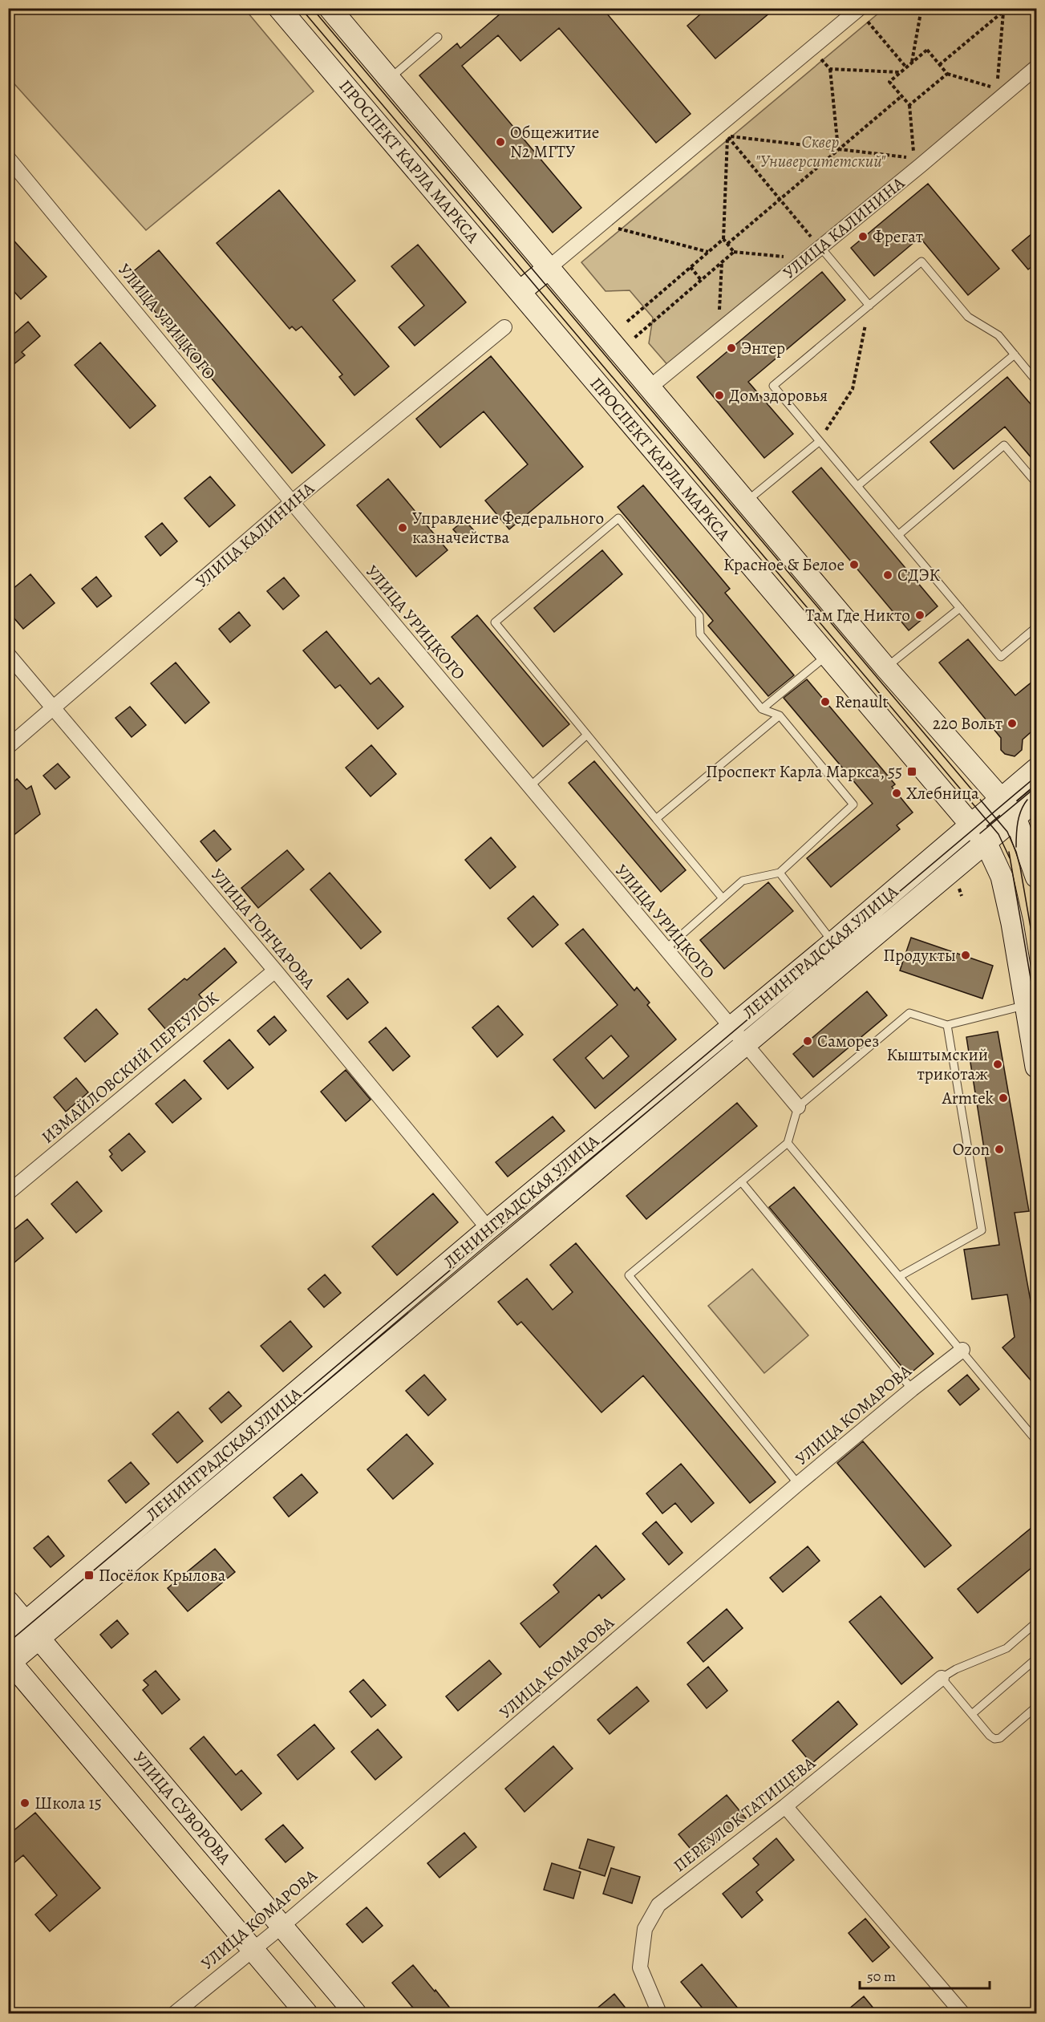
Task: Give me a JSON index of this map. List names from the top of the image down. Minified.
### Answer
{"streets":{"main road":["ПРОСПЕКТ КАРЛА МАРКСА","ЛЕНИНГРАДСКАЯ УЛИЦА","УЛИЦА СУВОРОВА"],"street":["УЛИЦА КАЛИНИНА","УЛИЦА УРИЦКОГО","УЛИЦА ГОНЧАРОВА","ИЗМАЙЛОВСКИЙ ПЕРЕУЛОК","УЛИЦА КОМАРОВА","ПЕРЕУЛОК ТАТИЩЕВА"]},"crossings":[["ПРОСПЕКТ КАРЛА МАРКСА","ЛЕНИНГРАДСКАЯ УЛИЦА"],["УЛИЦА КАЛИНИНА","УЛИЦА УРИЦКОГО"],["УЛИЦА КАЛИНИНА","УЛИЦА ГОНЧАРОВА"],["УЛИЦА УРИЦКОГО","ЛЕНИНГРАДСКАЯ УЛИЦА"],["УЛИЦА ГОНЧАРОВА","ЛЕНИНГРАДСКАЯ УЛИЦА"],["УЛИЦА ГОНЧАРОВА","ИЗМАЙЛОВСКИЙ ПЕРЕУЛОК"],["ЛЕНИНГРАДСКАЯ УЛИЦА","УЛИЦА СУВОРОВА"],["УЛИЦА КОМАРОВА","УЛИЦА СУВОРОВА"]],"parks":["Сквер \"Университетский\""],"places":{"other":["Общежитие N2 МГТУ","Фрегат","Энтер","Дом здоровья","Управление Федерального казначейства","Красное & Белое","СДЭК","Там Где Никто","Renault","220 Вольт","Хлебница","Продукты","Саморез","Кыштымский трикотаж","Armtek","Ozon","Школа 15"],"transit":["Проспект Карла Маркса, 55","Посёлок Крылова"]},"scale_bar":"50 m"}
